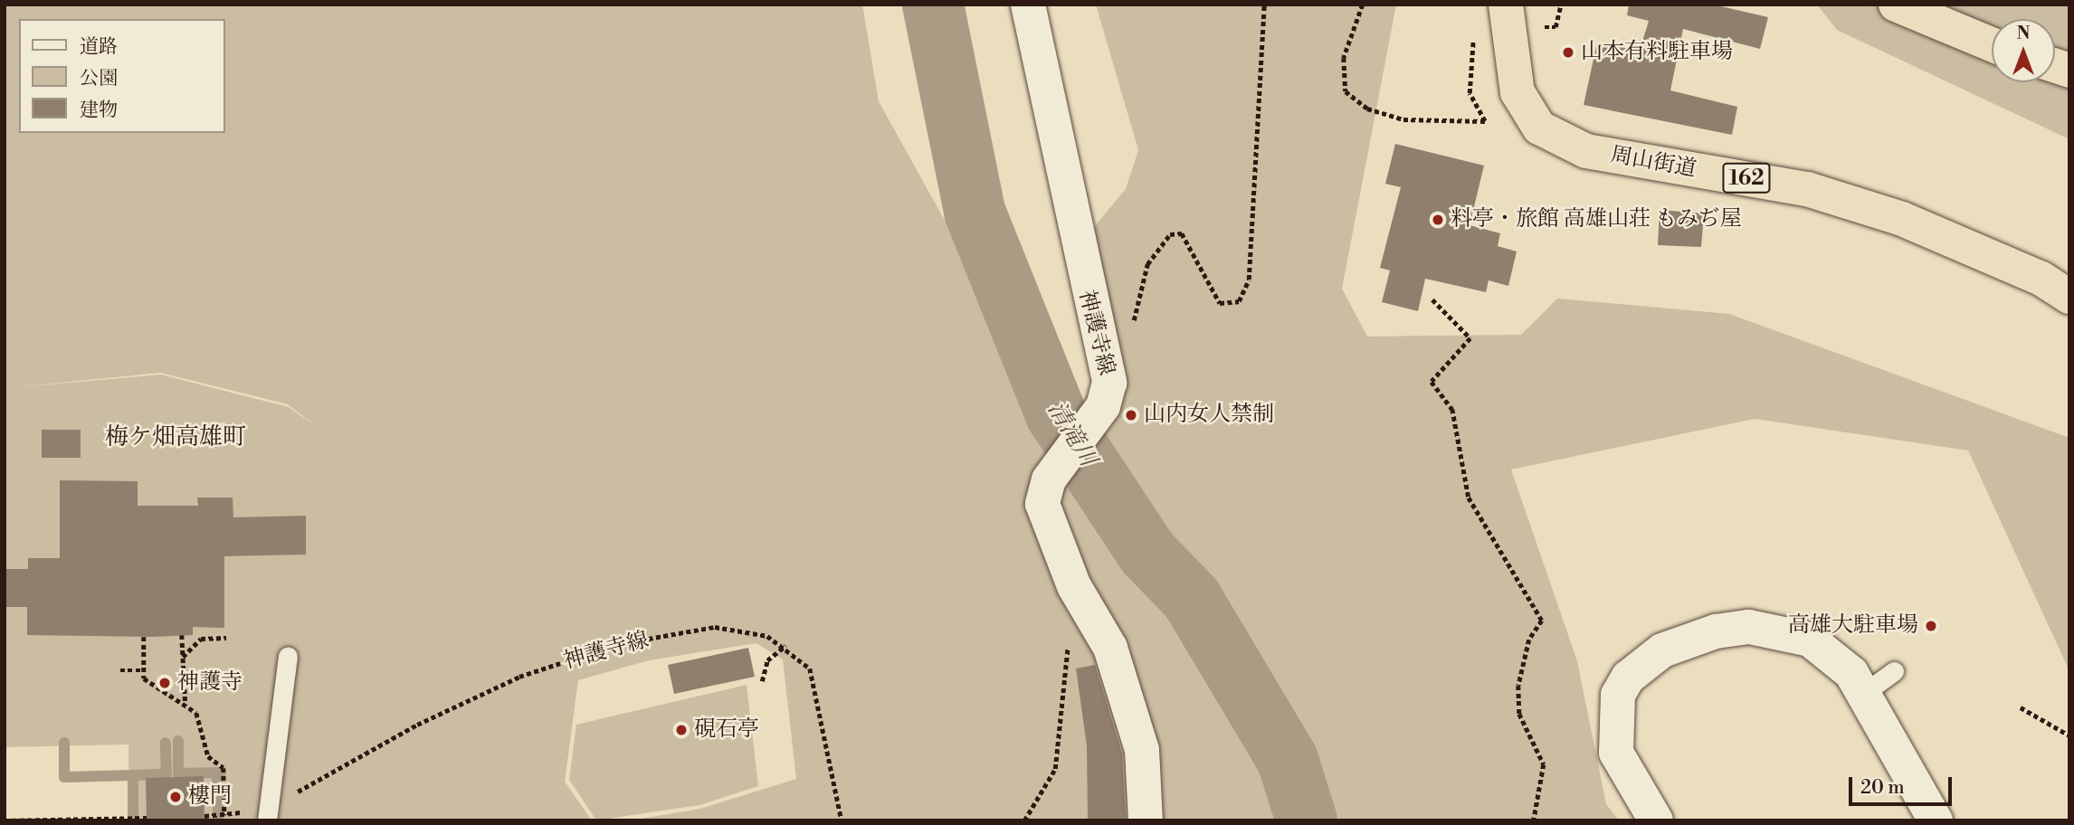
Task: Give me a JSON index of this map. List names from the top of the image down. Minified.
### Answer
{"streets":{"highway":["周山街道","162"],"street":["神護寺線"]},"districts":["梅ケ畑高雄町"],"water":["清滝川"],"places":["山本有料駐車場","料亭・旅館 高雄山荘 もみぢ屋","山内女人禁制","高雄大駐車場","神護寺","硯石亭","樓門"],"legend":["道路","公園","建物"],"scale_bar":"20 m","north":"top"}
